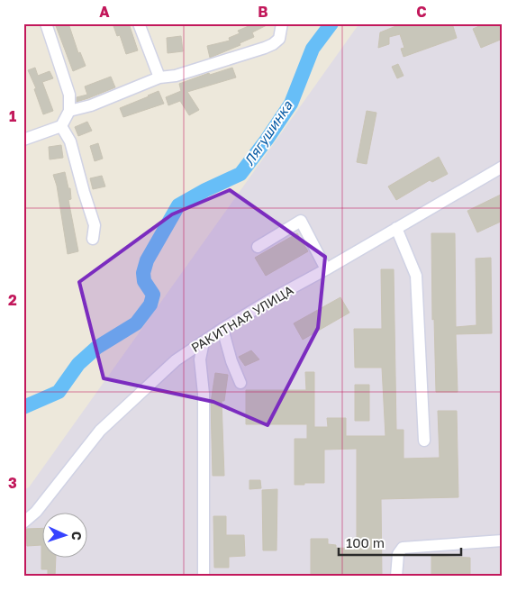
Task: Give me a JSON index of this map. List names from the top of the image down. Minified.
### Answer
{"streets":{"street":["РАКИТНАЯ УЛИЦА"]},"water":["Лягушинка"],"scale_bar":"100 m","north":"right","grid":{"columns":["A","B","C"],"rows":["1","2","3"]}}
